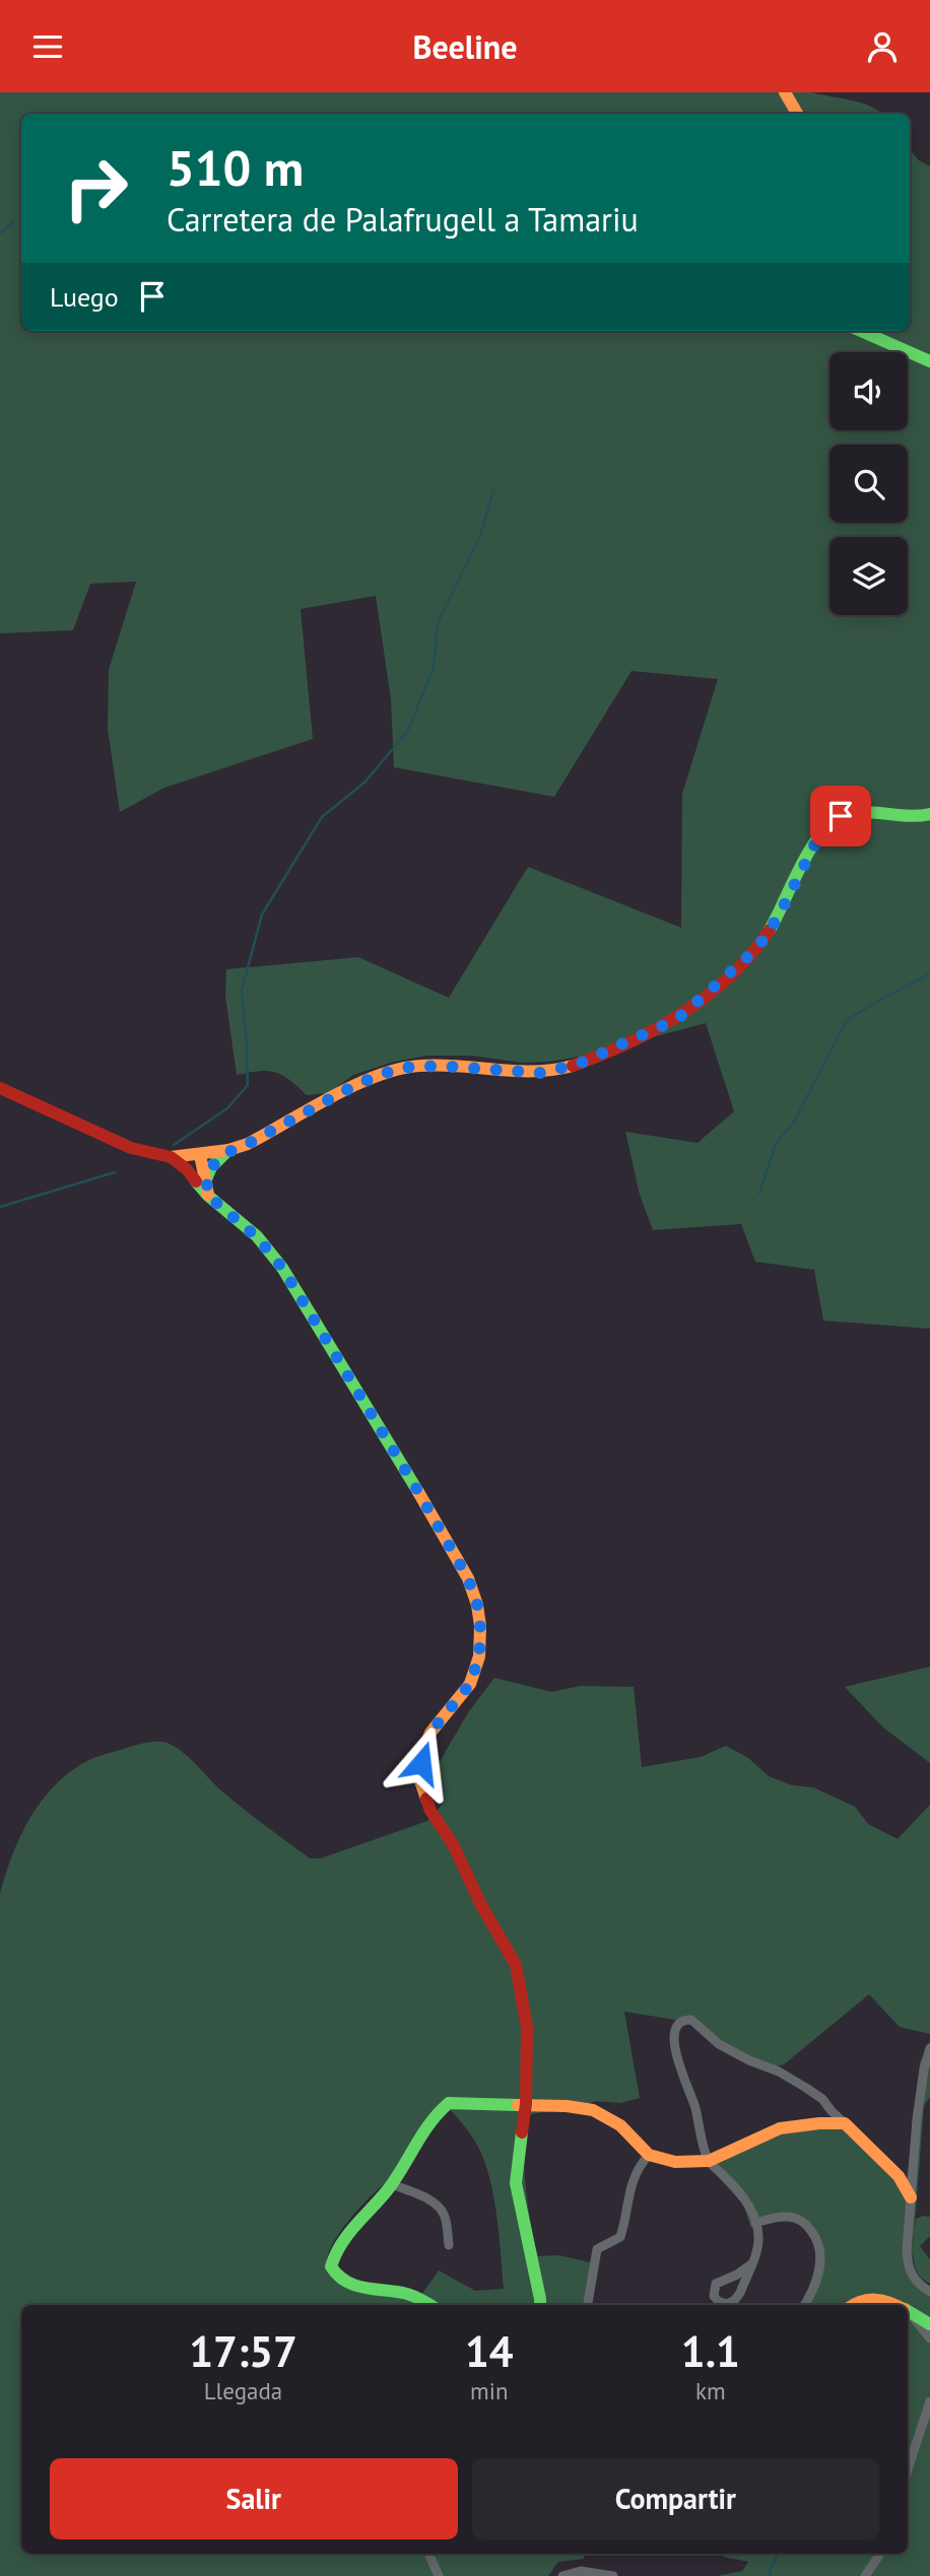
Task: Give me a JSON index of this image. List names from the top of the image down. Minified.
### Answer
{"page":{"header":"Beeline","turn":["510 m","Carretera de Palafrugell a Tamariu"],"then":"Luego","eta":["17:57","Llegada","14","min","1.1","km"],"buttons":["Salir","Compartir"]}}
